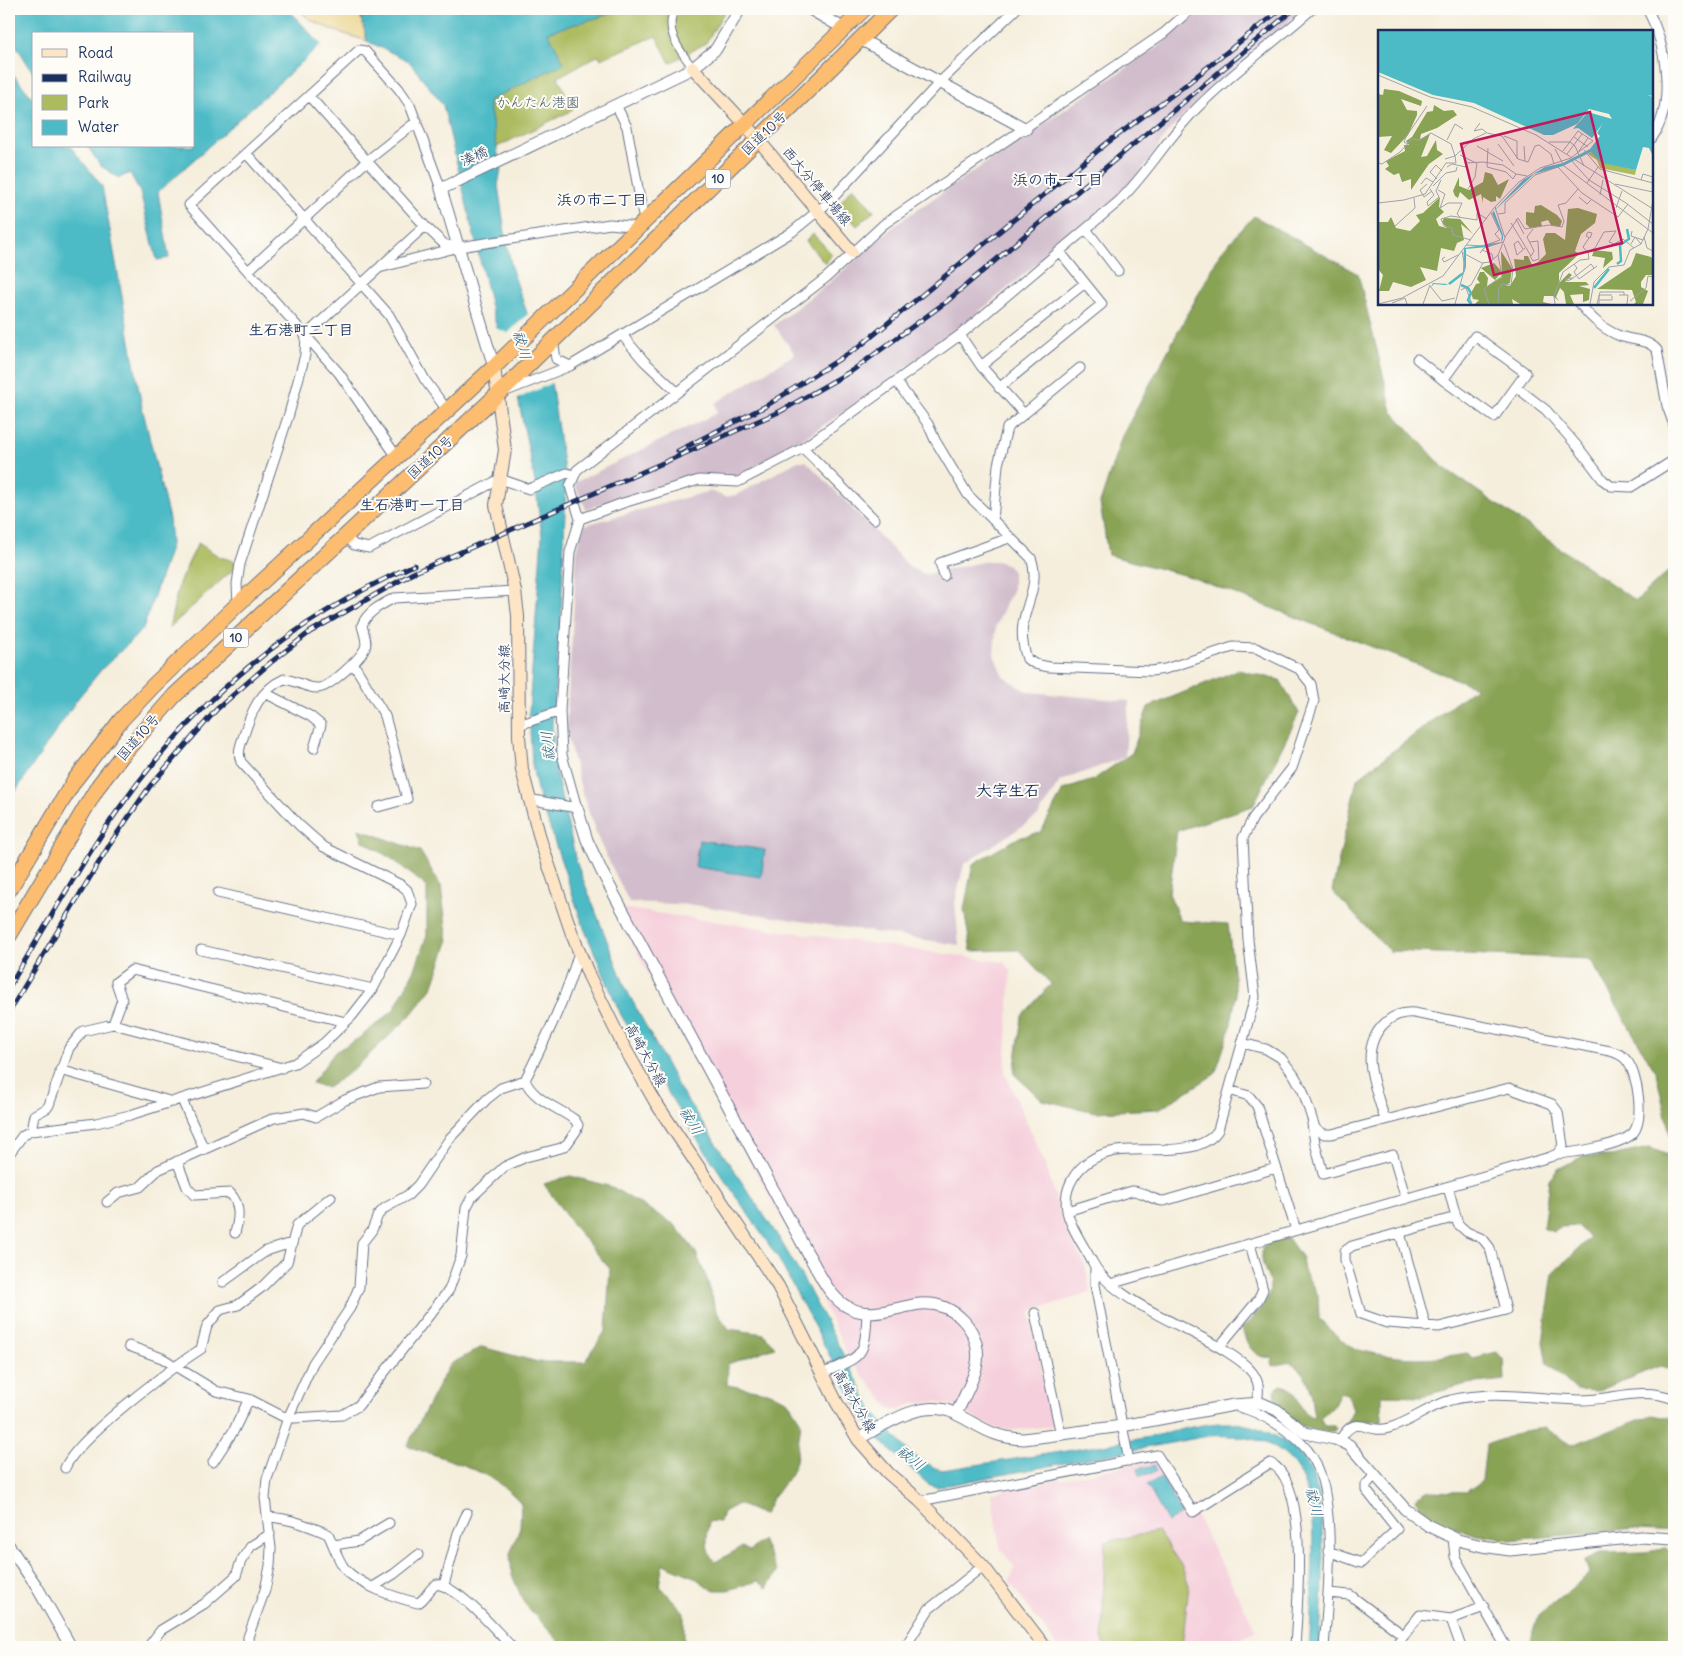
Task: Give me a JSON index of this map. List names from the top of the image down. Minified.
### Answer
{"streets":{"highway":["国道10号","10"],"main road":["西大分停車場線","高崎大分線"],"street":["湊橋"]},"crossings":[["国道10号","西大分停車場線"],["国道10号","高崎大分線"],["湊橋","西大分停車場線"]],"districts":["浜の市一丁目","浜の市二丁目","生石港町二丁目","生石港町一丁目","大字生石"],"water":["祓川"],"parks":["かんたん港園"],"legend":["Road","Railway","Park","Water"]}
